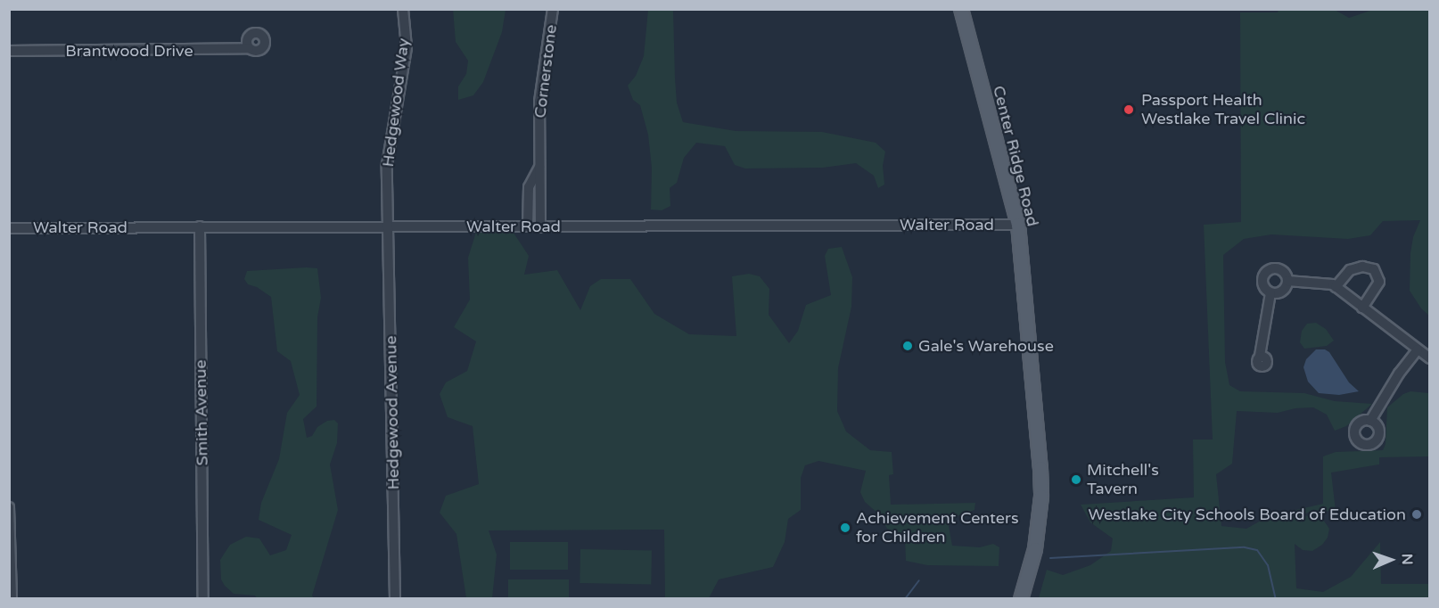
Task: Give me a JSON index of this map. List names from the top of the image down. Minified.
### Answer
{"streets":{"main road":["Center Ridge Road"],"street":["Brantwood Drive","Cornerstone","Hedgewood Way","Walter Road","Smith Avenue","Hedgewood Avenue"]},"crossings":[["Cornerstone","Walter Road"],["Hedgewood Way","Walter Road"],["Hedgewood Way","Hedgewood Avenue"],["Center Ridge Road","Walter Road"],["Walter Road","Smith Avenue"],["Walter Road","Hedgewood Avenue"]],"places":["Passport Health Westlake Travel Clinic","Gale's Warehouse","Mitchell's Tavern","Westlake City Schools Board of Education","Achievement Centers for Children"],"north":"right"}
